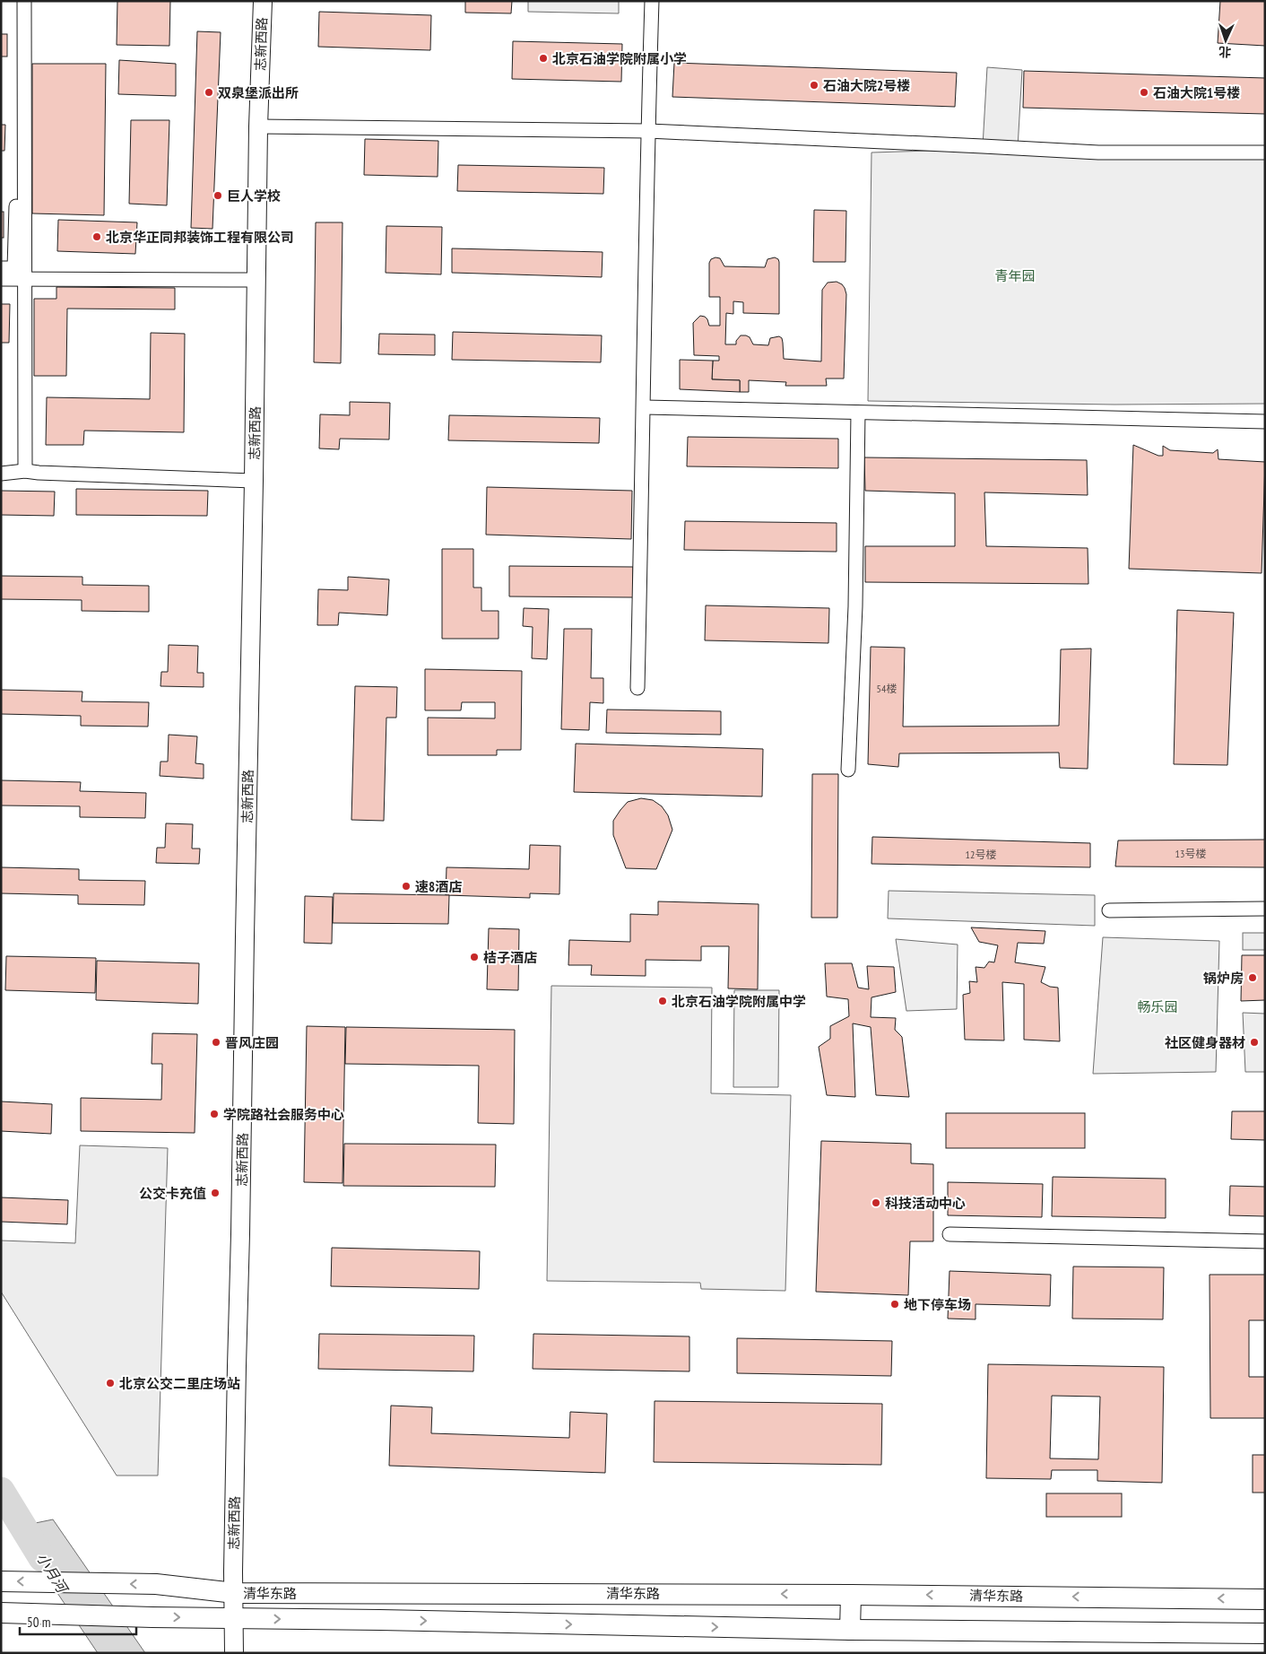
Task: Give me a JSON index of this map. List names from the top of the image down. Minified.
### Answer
{"streets":{"main road":["清华东路"],"street":["志新西路"]},"crossings":[["志新西路","清华东路"]],"water":["小月河"],"parks":["青年园","畅乐园"],"places":["北京石油学院附属小学","石油大院2号楼","双泉堡派出所","石油大院1号楼","巨人学校","北京华正同邦装饰工程有限公司","速8酒店","桔子酒店","锅炉房","北京石油学院附属中学","晋风庄园","社区健身器材","学院路社会服务中心","公交卡充值","科技活动中心","地下停车场","北京公交二里庄场站"],"house_numbers":["54楼","13号楼","12号楼"],"scale_bar":"50 m","north":"bottom"}
